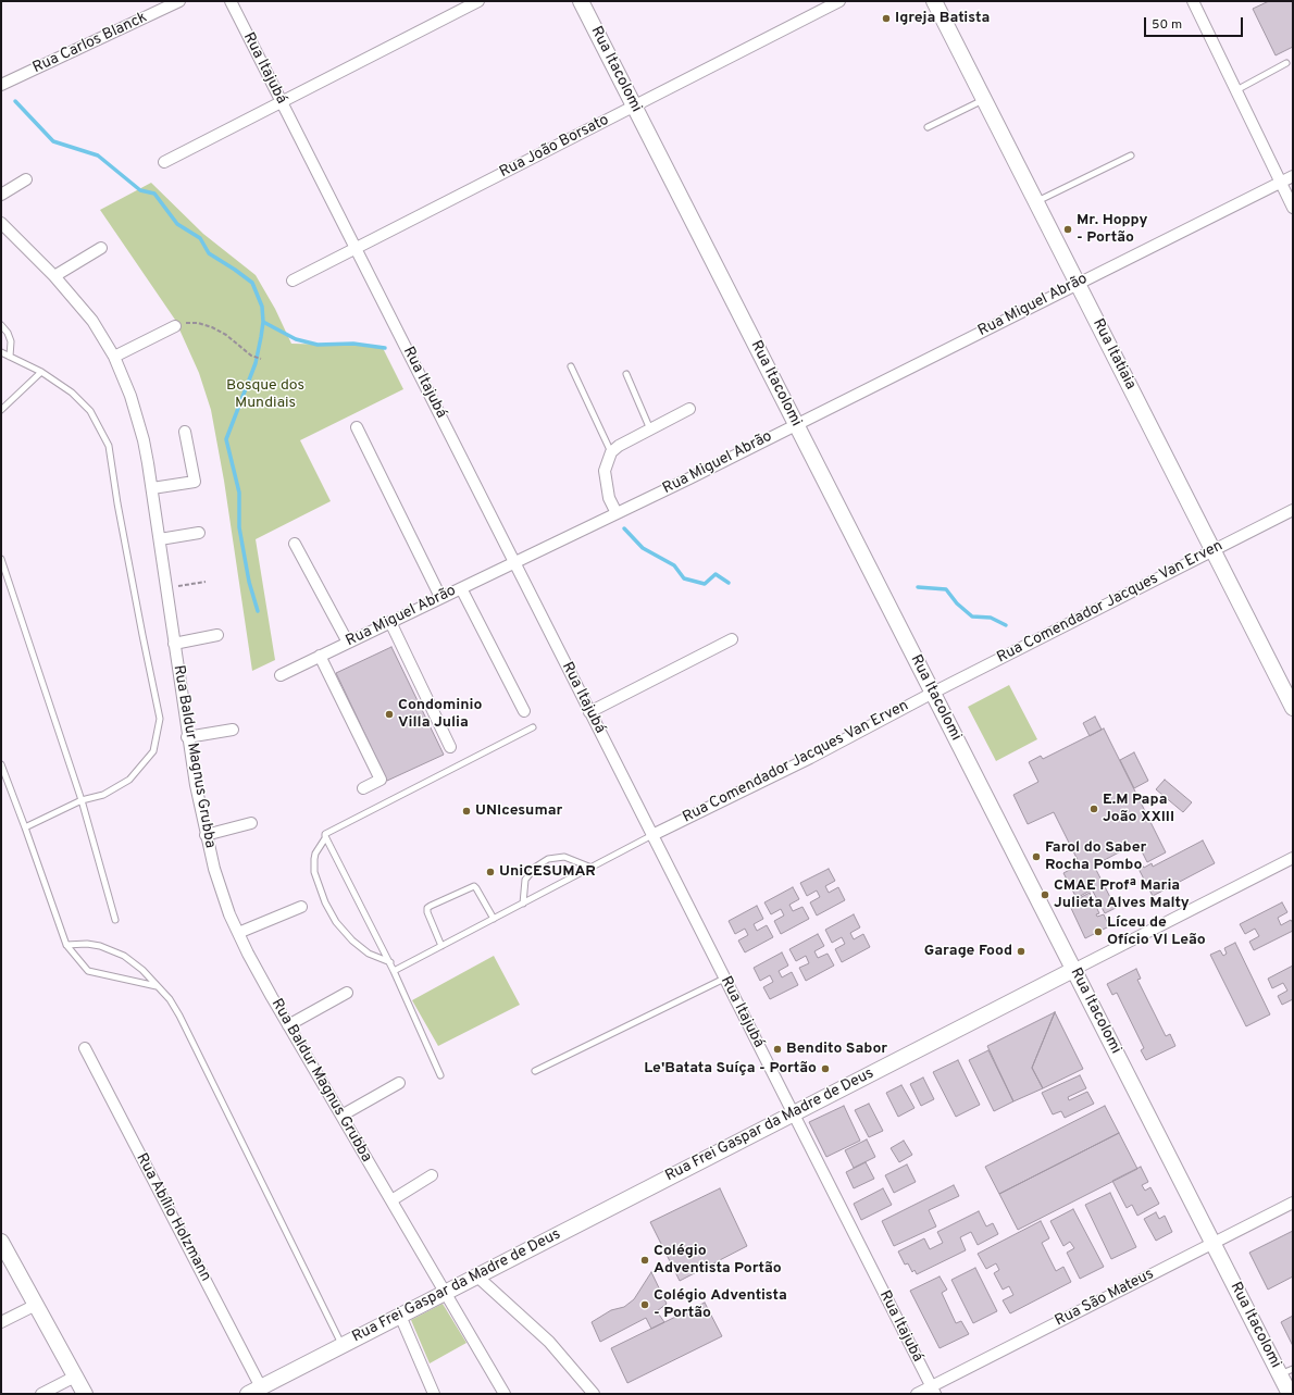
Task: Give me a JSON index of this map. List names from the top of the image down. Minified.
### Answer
{"streets":{"main road":["Rua Itacolomi","Rua Itatiaia","Rua Frei Gaspar da Madre de Deus"],"street":["Rua Carlos Blanck","Rua Itajubá","Rua João Borsato","Rua Miguel Abrão","Rua Comendador Jacques Van Erven","Rua Baldur Magnus Grubba","Rua Abílio Holzmann","Rua São Mateus"]},"crossings":[["Rua Itajubá","Rua João Borsato"],["Rua Itajubá","Rua Miguel Abrão"],["Rua Itajubá","Rua Comendador Jacques Van Erven"],["Rua Itajubá","Rua Frei Gaspar da Madre de Deus"],["Rua Itajubá","Rua São Mateus"],["Rua Itacolomi","Rua João Borsato"],["Rua Itacolomi","Rua Miguel Abrão"],["Rua Itacolomi","Rua Comendador Jacques Van Erven"],["Rua Itacolomi","Rua Frei Gaspar da Madre de Deus"],["Rua Itacolomi","Rua São Mateus"],["Rua Miguel Abrão","Rua Itatiaia"],["Rua Itatiaia","Rua Comendador Jacques Van Erven"],["Rua Baldur Magnus Grubba","Rua Frei Gaspar da Madre de Deus"],["Rua Frei Gaspar da Madre de Deus","Rua Abílio Holzmann"]],"parks":["Bosque dos Mundiais"],"places":["Igreja Batista","Mr. Hoppy - Portão","Condominio Villa Julia","E.M Papa João XXIII","UNIcesumar","Farol do Saber Rocha Pombo","UniCESUMAR","CMAE Profª Maria Julieta Alves Malty","Líceu de Ofício Vl Leão","Garage Food","Bendito Sabor","Le'Batata Suíça - Portão","Colégio Adventista Portão","Colégio Adventista - Portão"],"scale_bar":"50 m"}
